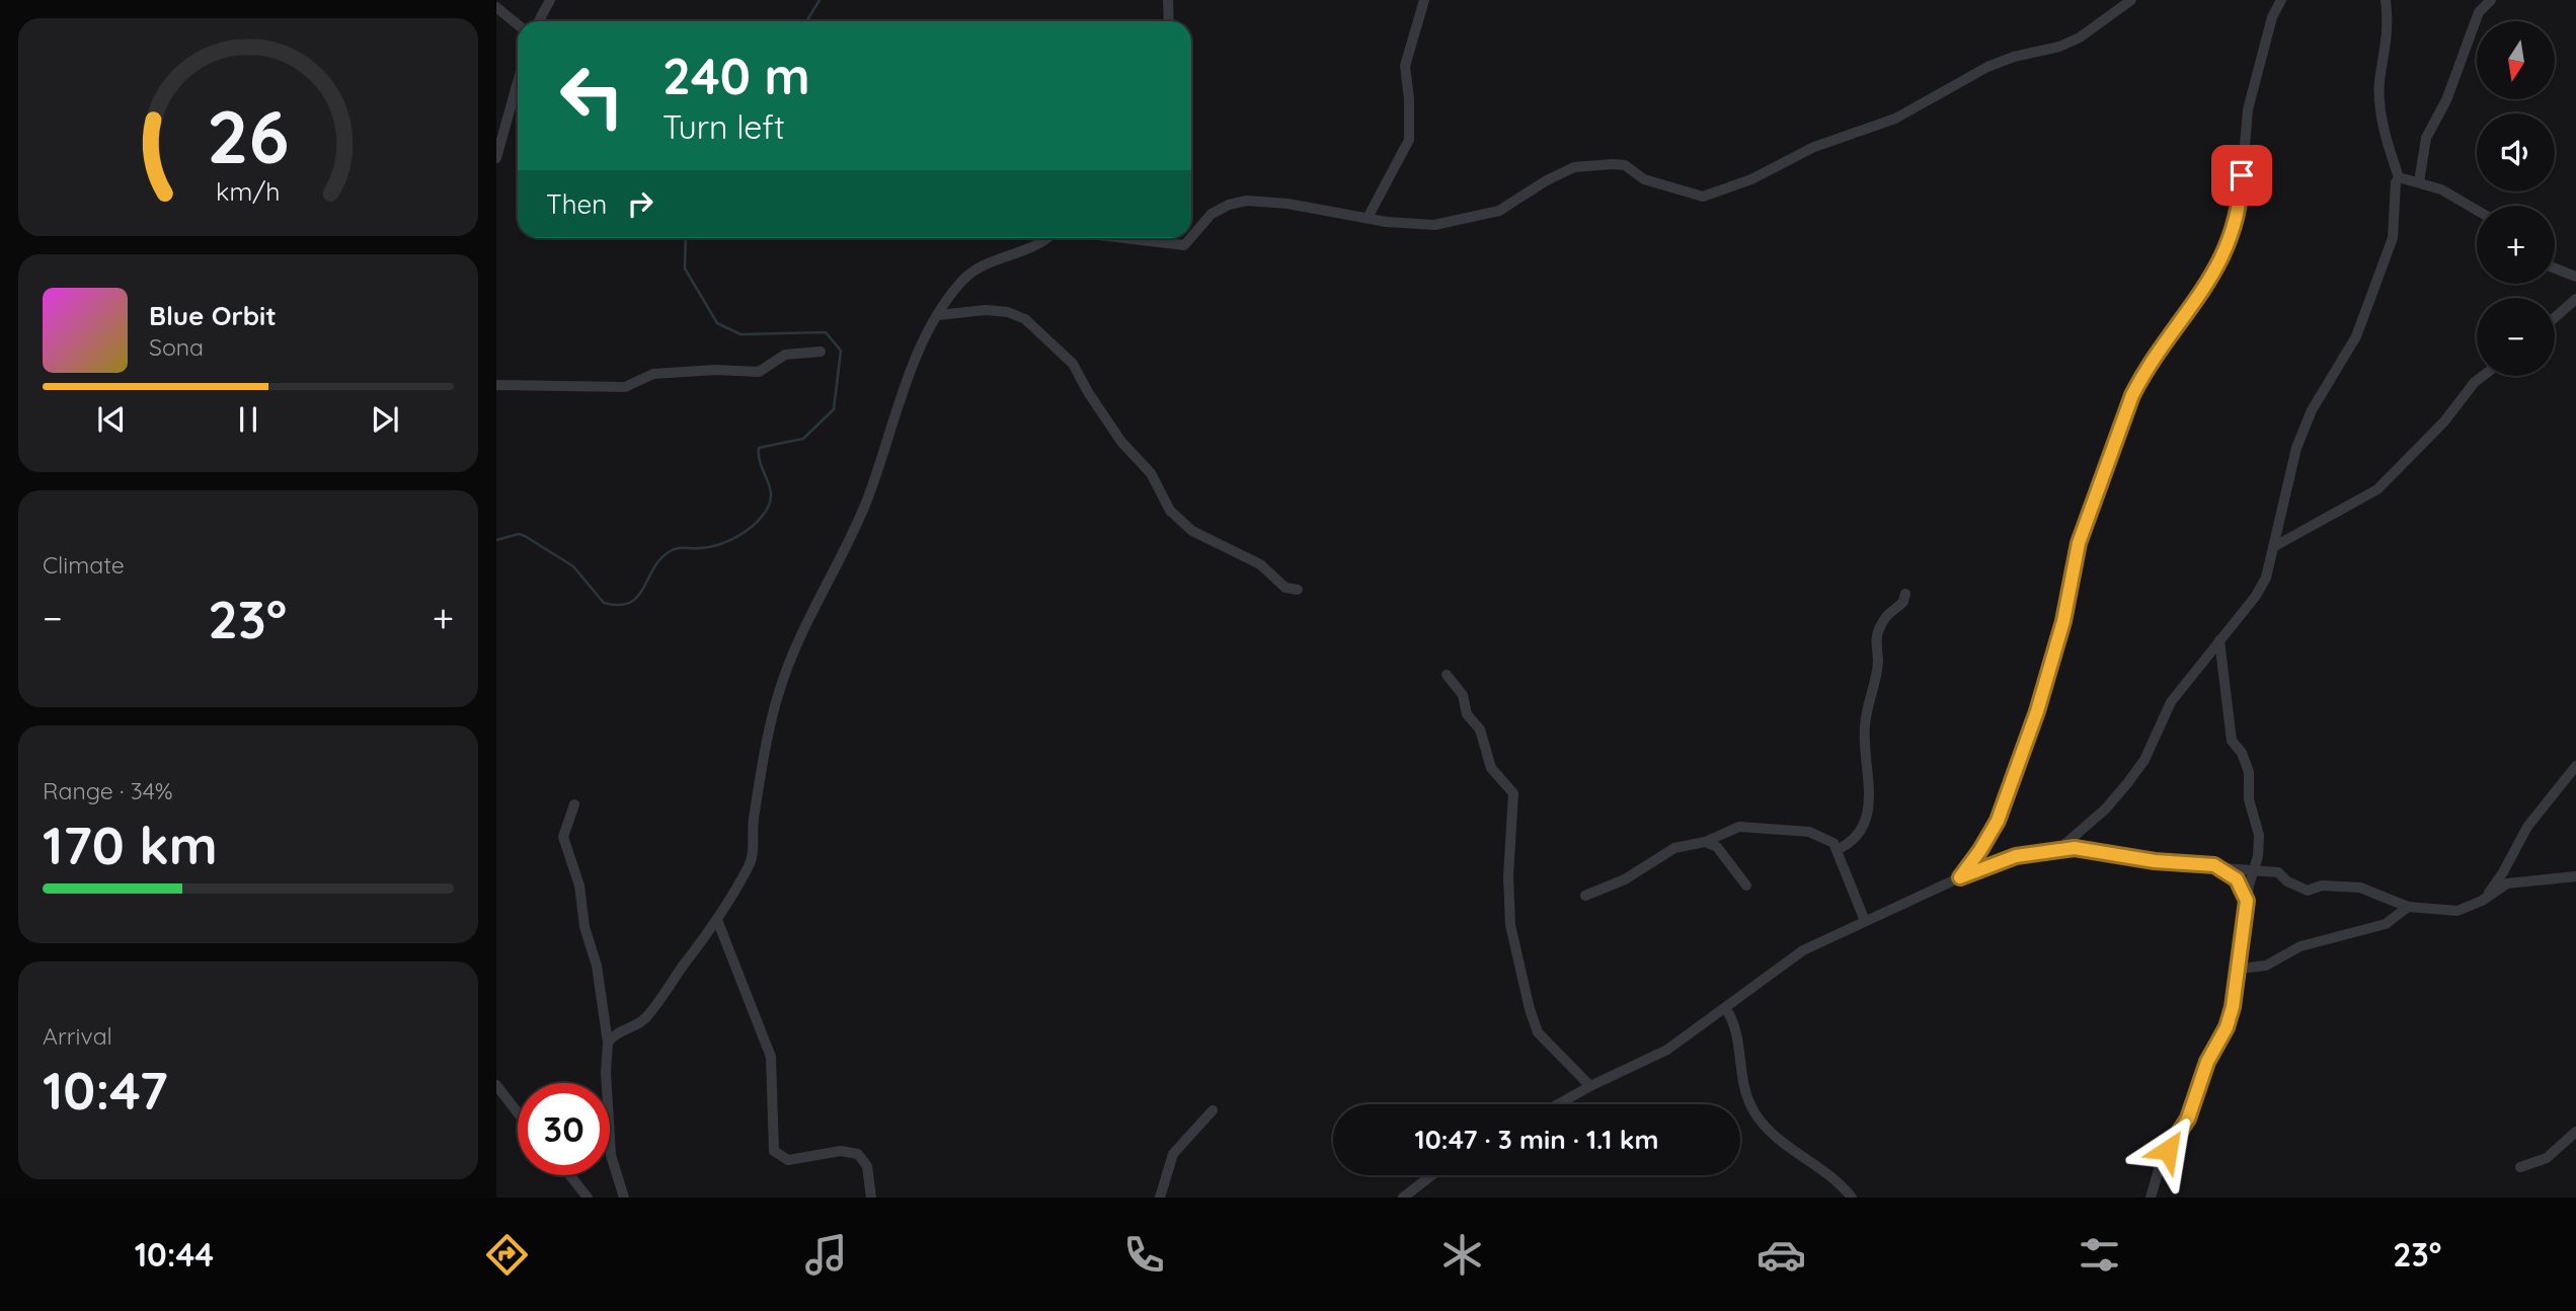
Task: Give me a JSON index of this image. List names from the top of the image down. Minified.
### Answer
{"north":"bottom","page":{"map_buttons":["+","−"],"turn":["240 m","Turn left"],"then":"Then","song":["Blue Orbit","Sona"],"tile":["Climate",["Range · 34%","170 km"],["Arrival","10:47"]],"heat":["−","23°","+"],"limit":"30","trip":"10:47 · 3 min · 1.1 km","tabs":["10:44","23°"],"gauge":["26","km/h"]}}
